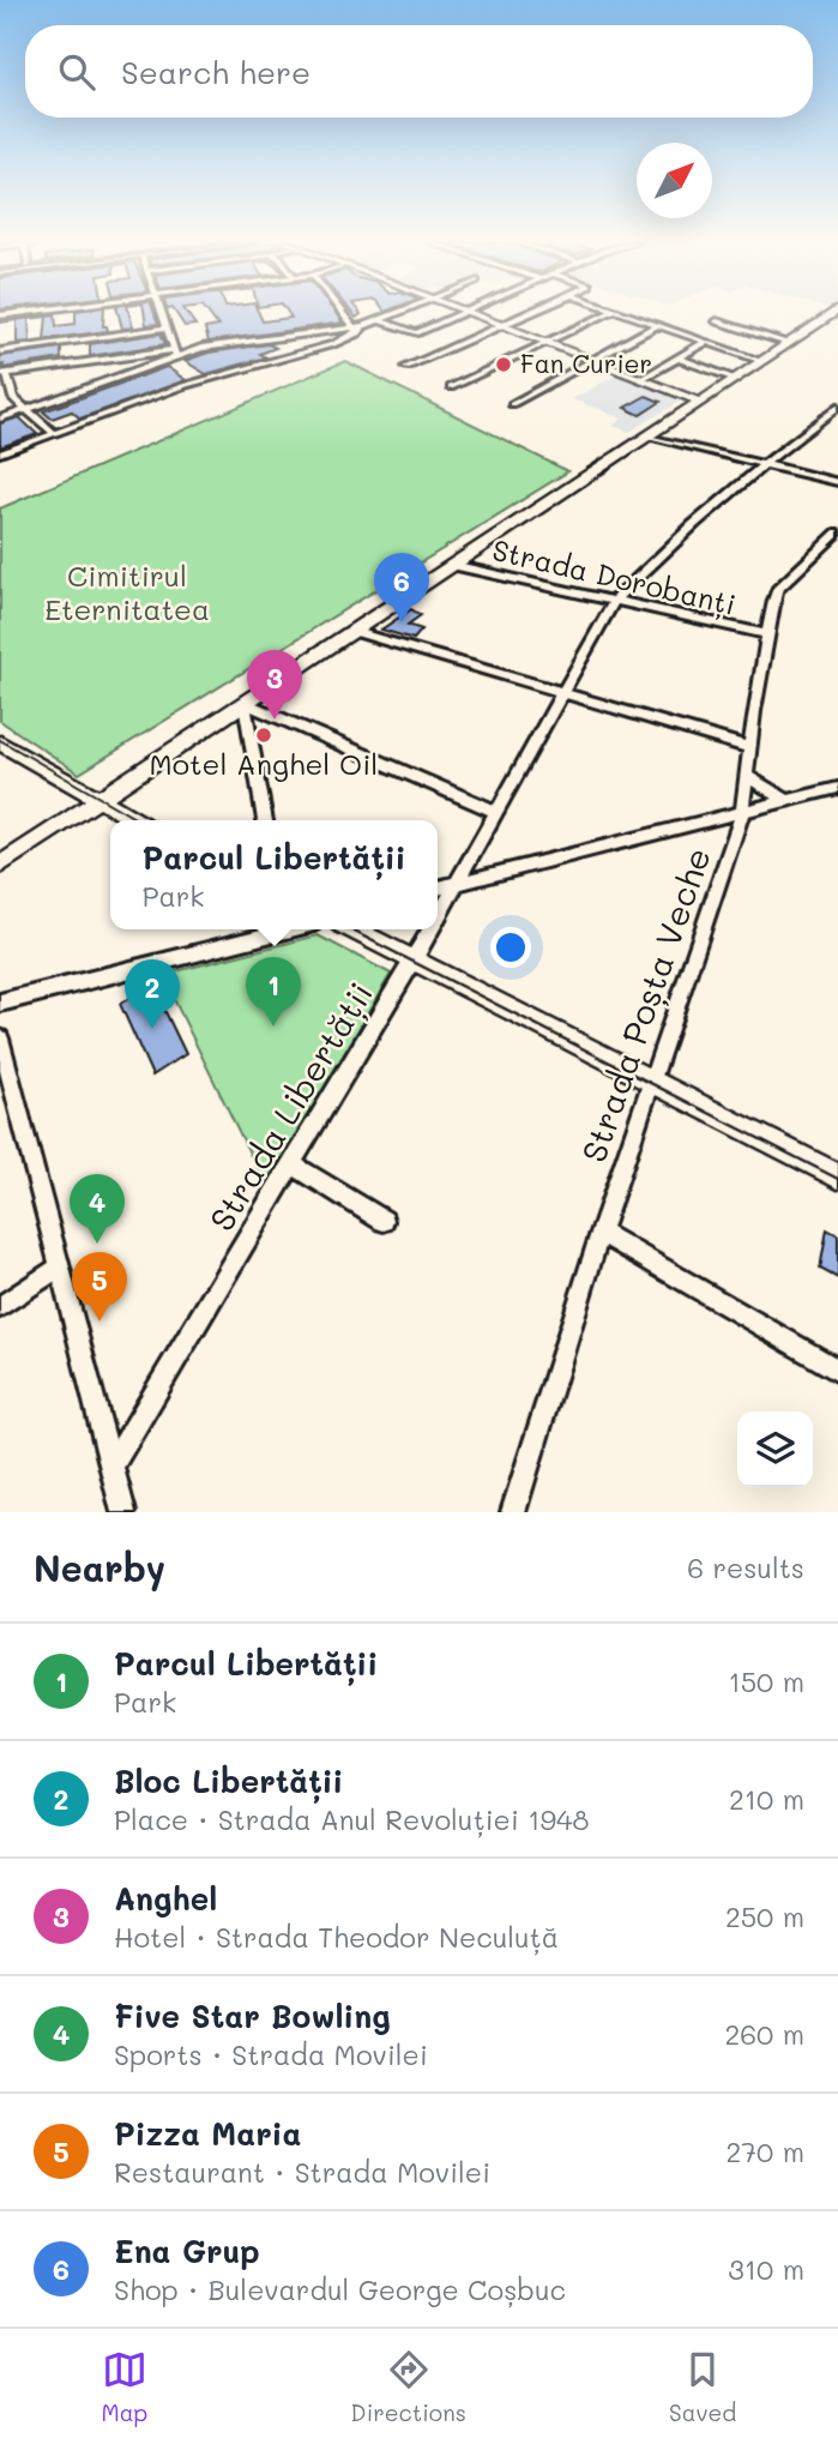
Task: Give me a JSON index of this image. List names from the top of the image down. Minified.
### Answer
{"streets":{"street":["Strada Dorobanți","Strada Poșta Veche","Strada Libertății"]},"crossings":[["Strada Dorobanți","Strada Poșta Veche"],["Strada Dorobanți","Strada Libertății"]],"parks":["Cimitirul Eternitatea"],"places":["Fan Curier","Motel Anghel Oil"],"north":"top right","page":{"search":"Search here","pins":["6","3","1","2","4","5"],"popup":["Parcul Libertății","Park"],"heading":["Nearby","6 results"],"list":[{"mark":"1","name":"Parcul Libertății","note":"Park","value":"150 m"},{"mark":"2","name":"Bloc Libertății","note":"Place · Strada Anul Revoluției 1948","value":"210 m"},{"mark":"3","name":"Anghel","note":"Hotel · Strada Theodor Neculuță","value":"250 m"},{"mark":"4","name":"Five Star Bowling","note":"Sports · Strada Movilei","value":"260 m"},{"mark":"5","name":"Pizza Maria","note":"Restaurant · Strada Movilei","value":"270 m"},{"mark":"6","name":"Ena Grup","note":"Shop · Bulevardul George Coșbuc","value":"310 m"}],"nav":["Map","Directions","Saved"]}}
